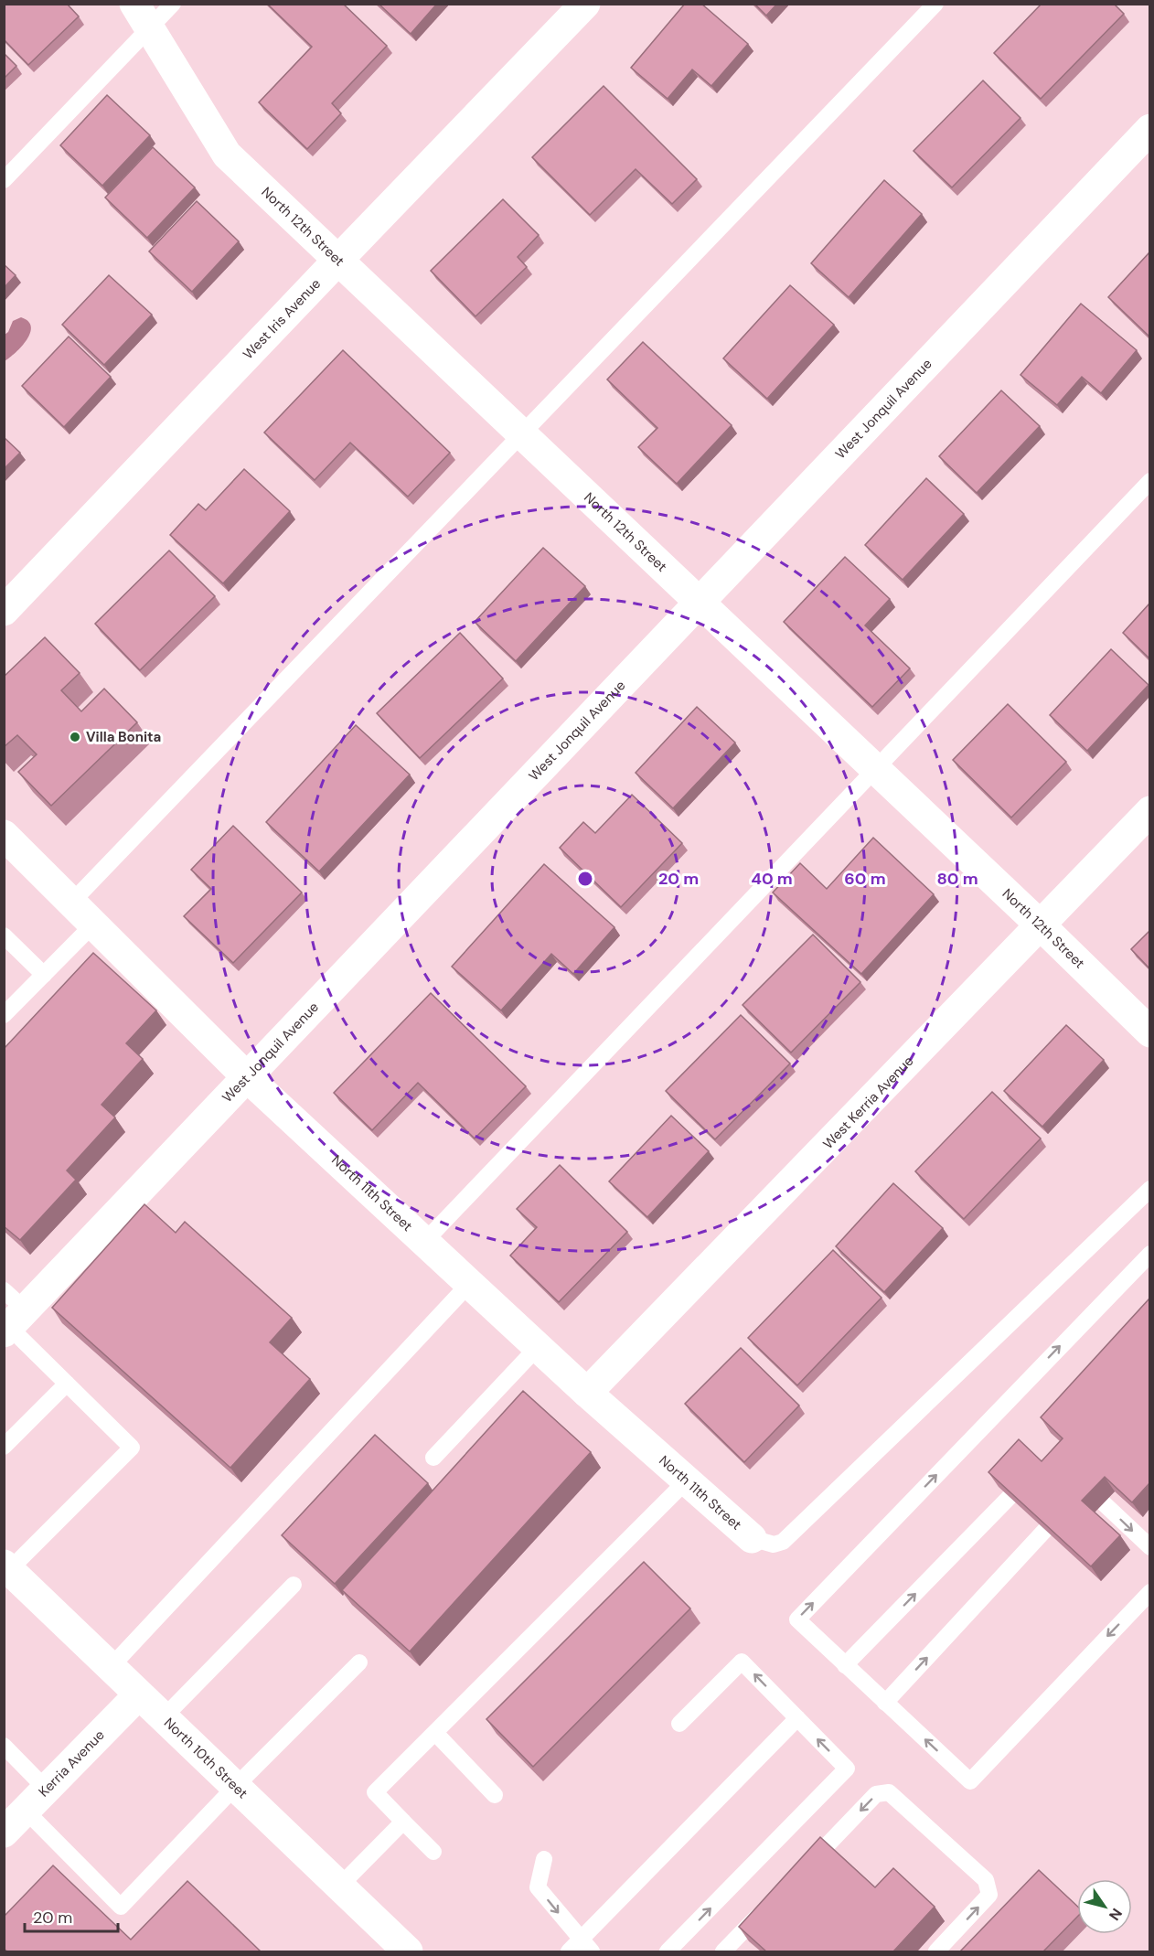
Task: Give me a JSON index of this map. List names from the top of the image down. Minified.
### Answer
{"streets":{"street":["North 12th Street","West Iris Avenue","West Jonquil Avenue","West Kerria Avenue","North 11th Street","North 10th Street","Kerria Avenue"]},"crossings":[["North 12th Street","West Iris Avenue"],["North 12th Street","West Jonquil Avenue"],["North 12th Street","West Kerria Avenue"],["West Jonquil Avenue","North 11th Street"],["West Kerria Avenue","North 11th Street"],["North 10th Street","Kerria Avenue"]],"places":["Villa Bonita"],"scale_bar":"20 m","north":"bottom right","rings":["20 m","40 m","60 m","80 m"]}
